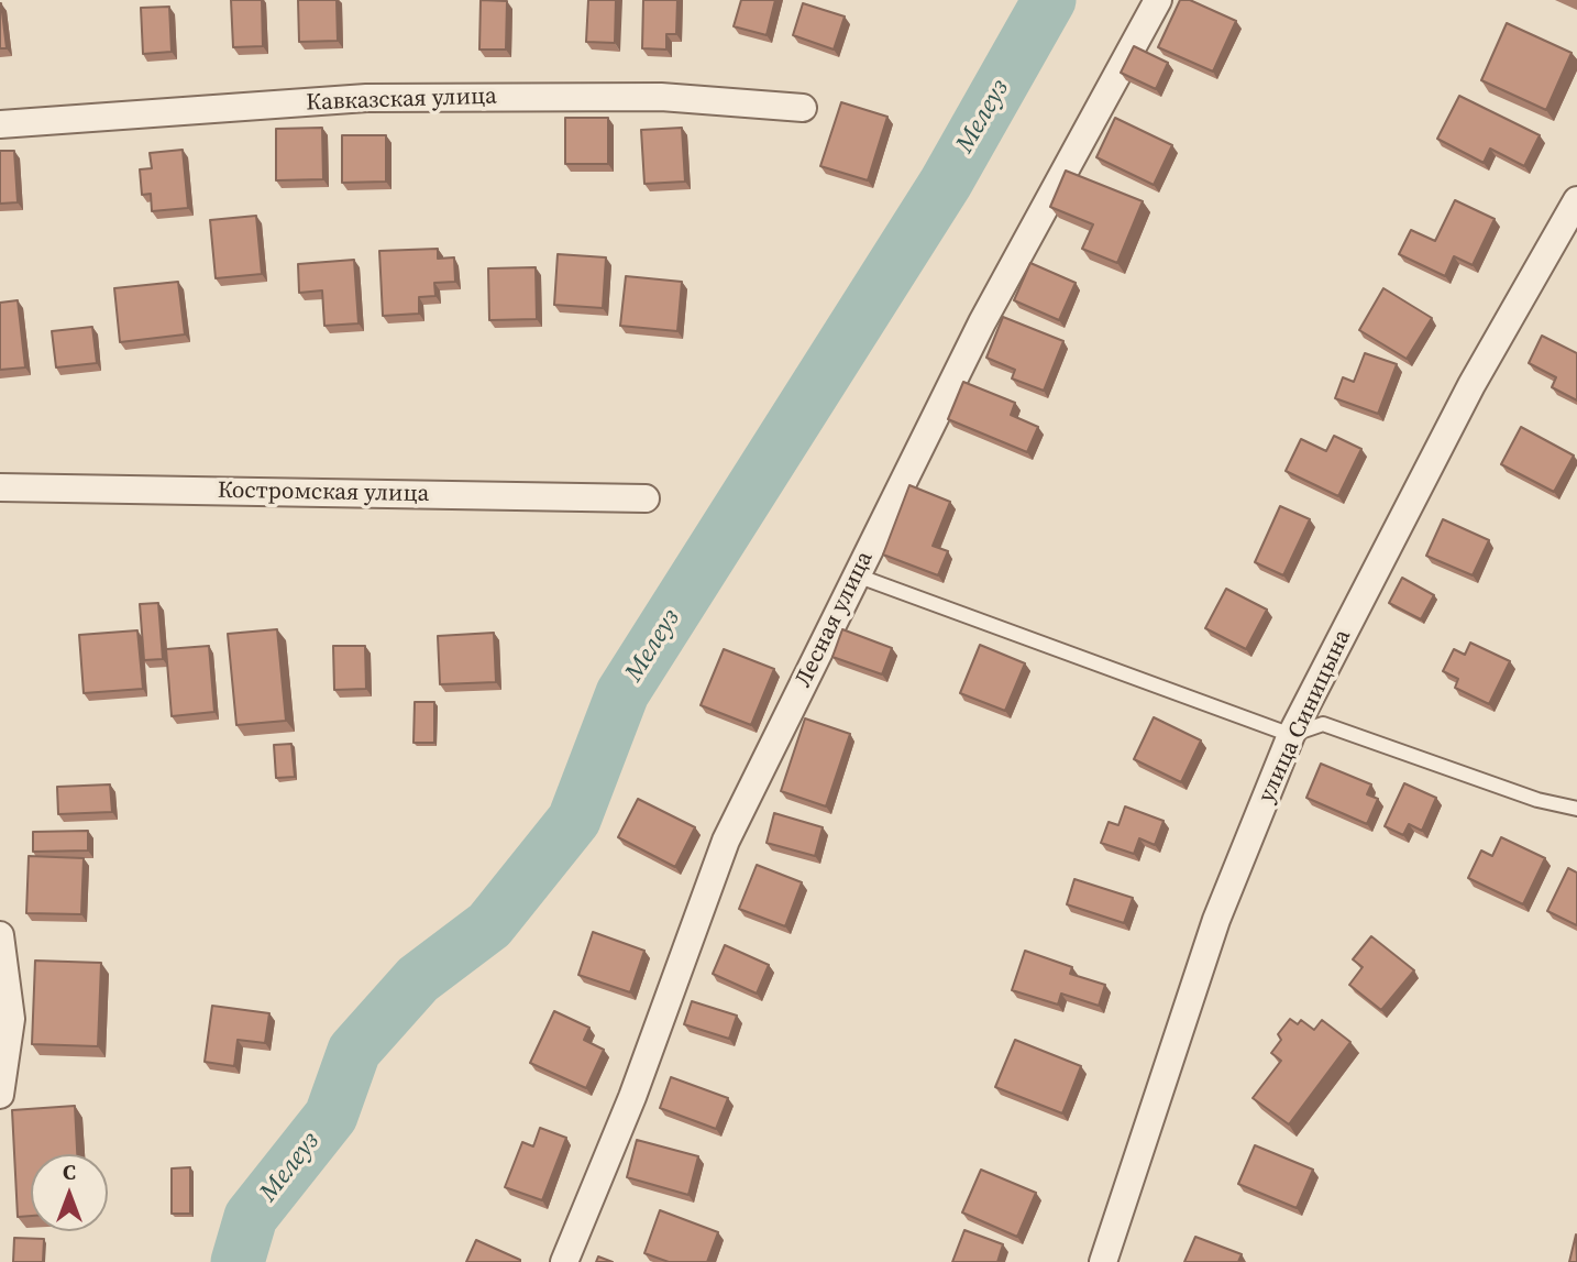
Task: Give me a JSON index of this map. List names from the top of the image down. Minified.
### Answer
{"streets":{"street":["Кавказская улица","Костромская улица","Лесная улица","улица Синицына"]},"water":["Мелеуз"],"north":"top"}
